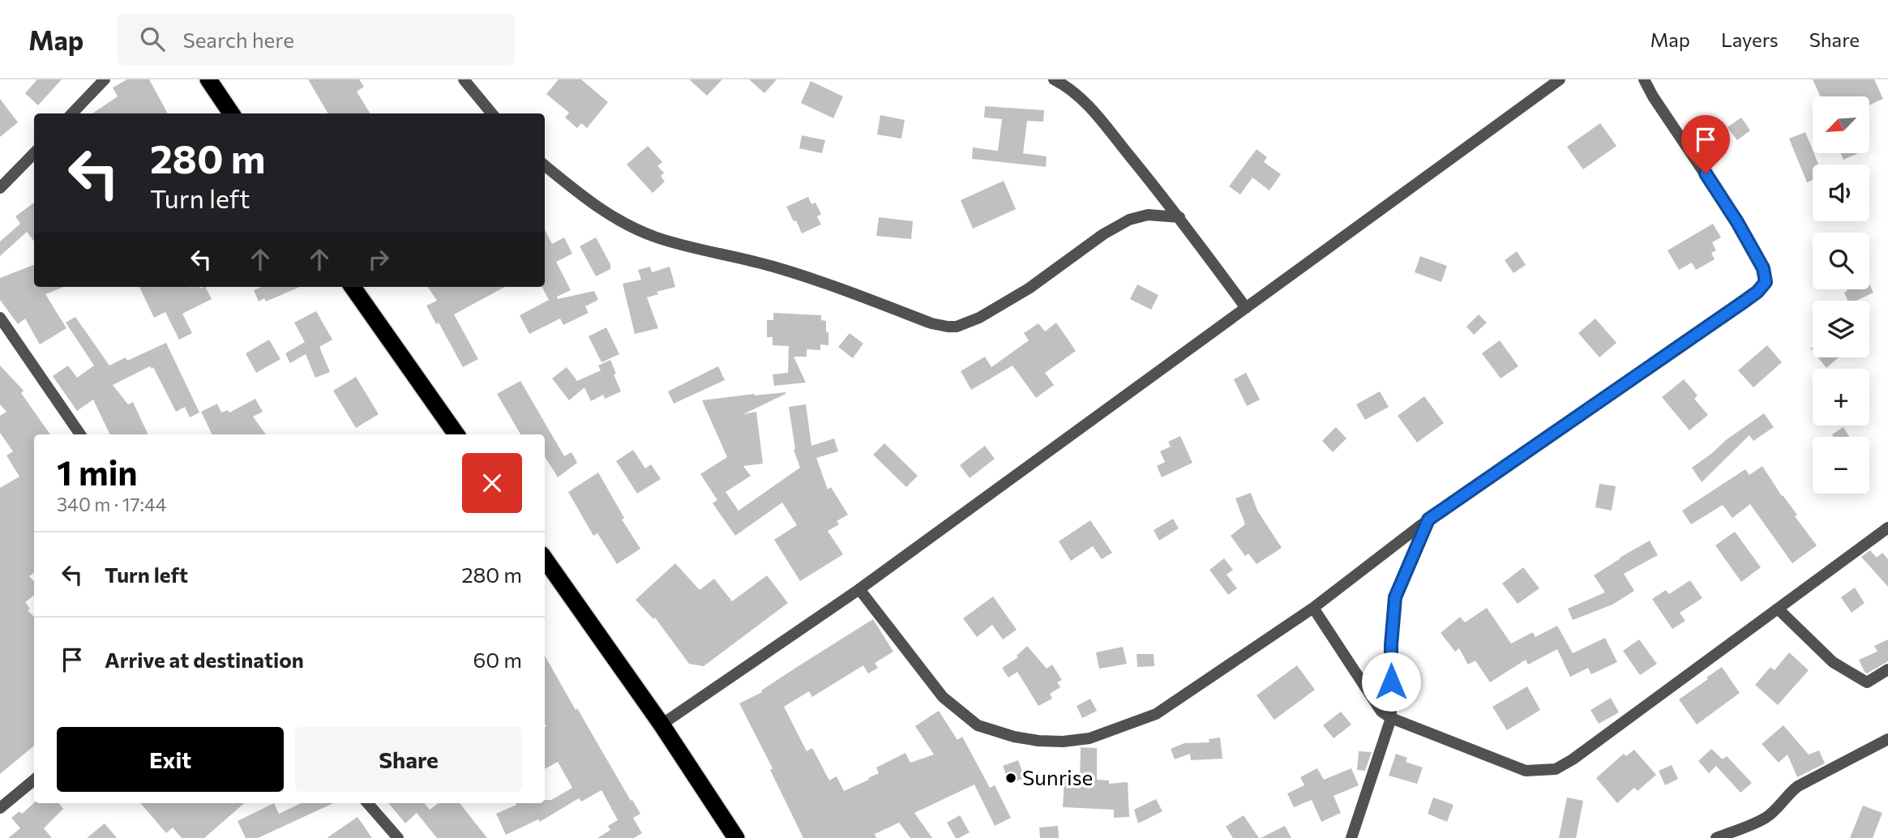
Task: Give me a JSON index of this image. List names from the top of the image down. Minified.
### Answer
{"places":["Sunrise"],"north":"bottom left","page":{"header":"Map","search":"Search here","nav":["Map","Layers","Share"],"map_buttons":["+","−"],"turn":["280 m","Turn left"],"heading":["1 min","340 m · 17:44"],"list":[{"name":"Turn left","value":"280 m"},{"name":"Arrive at destination","value":"60 m"}],"buttons":["Exit","Share"]}}
